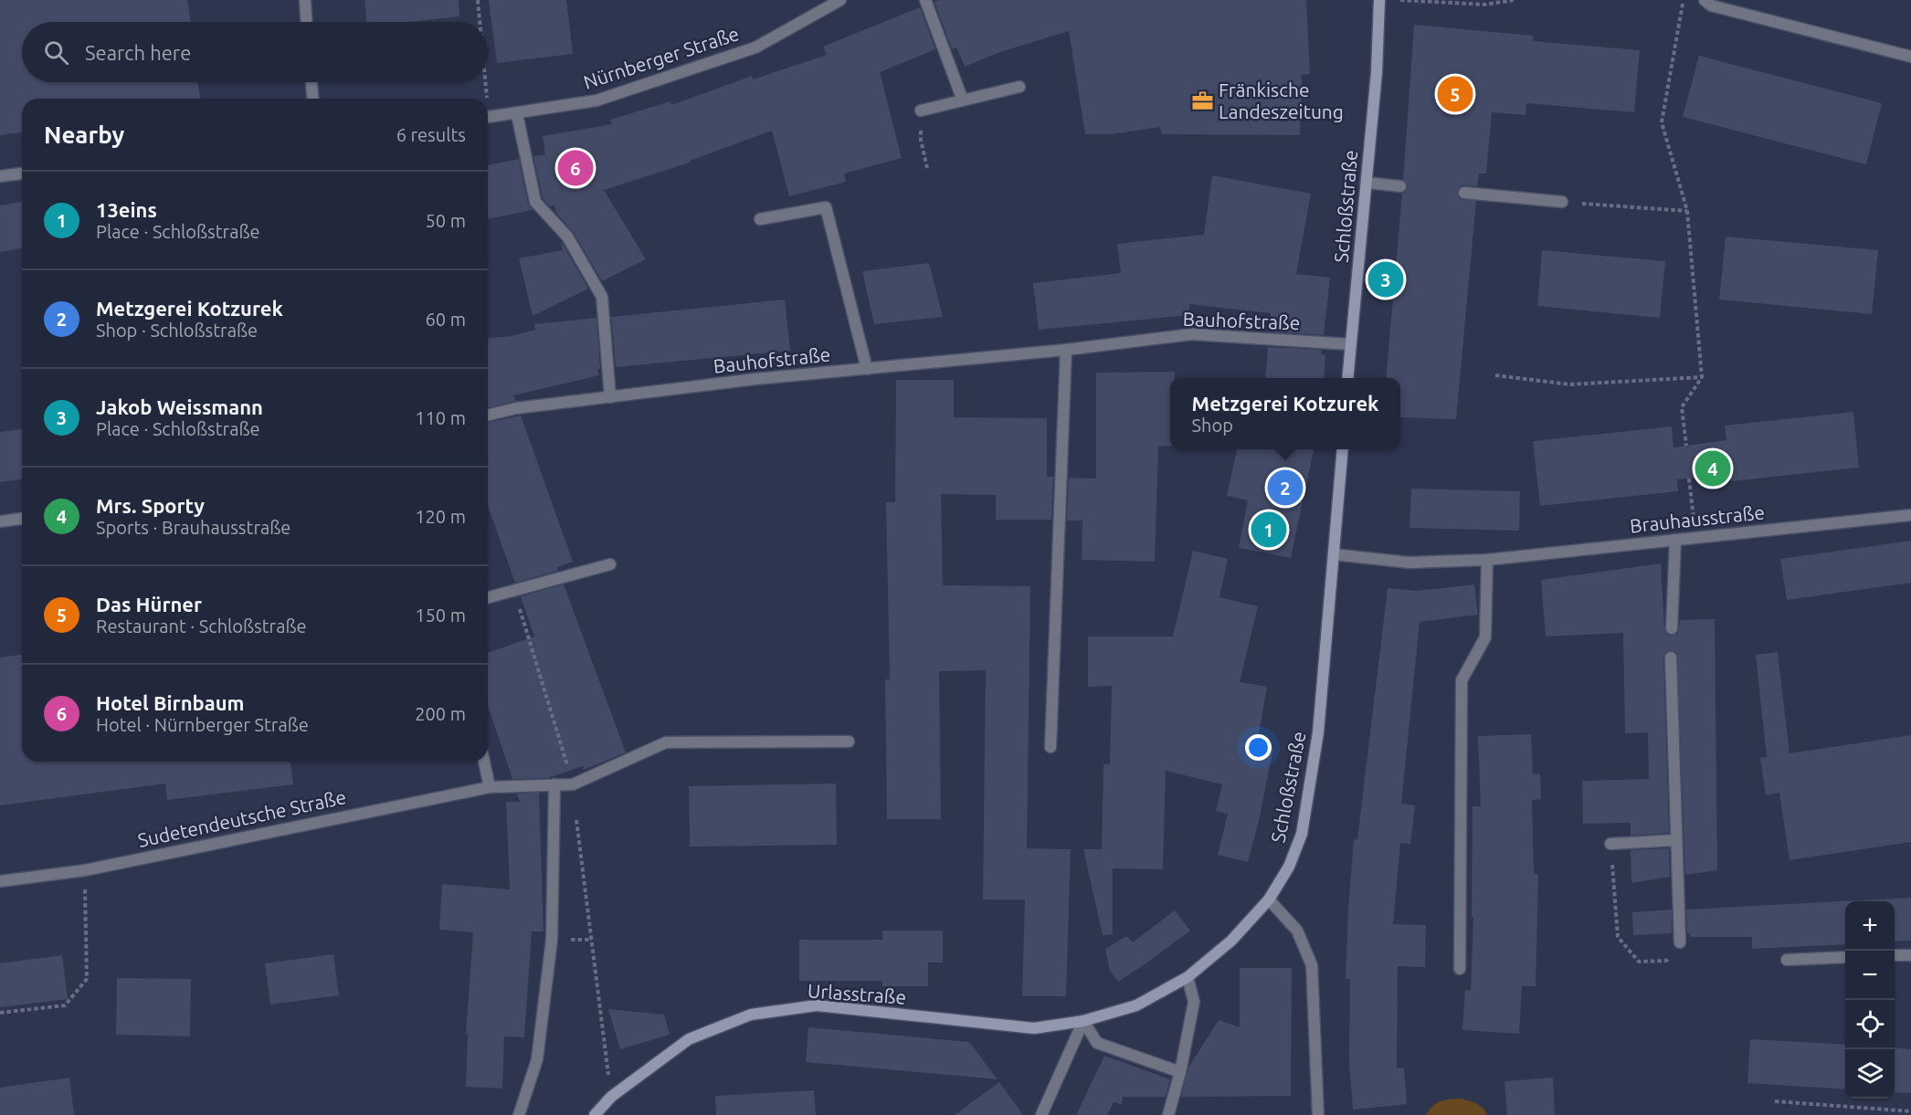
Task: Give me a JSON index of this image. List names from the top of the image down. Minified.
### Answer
{"streets":{"street":["Nürnberger Straße","Schloßstraße","Bauhofstraße","Brauhausstraße","Sudetendeutsche Straße","Urlasstraße"]},"crossings":[["Schloßstraße","Bauhofstraße"],["Schloßstraße","Brauhausstraße"],["Schloßstraße","Urlasstraße"]],"places":{"office":["Fränkische Landeszeitung"]},"page":{"search":"Search here","pins":["5","6","3","4","2","1"],"heading":["Nearby","6 results"],"list":[{"mark":"1","name":"13eins","note":"Place · Schloßstraße","value":"50 m"},{"mark":"2","name":"Metzgerei Kotzurek","note":"Shop · Schloßstraße","value":"60 m"},{"mark":"3","name":"Jakob Weissmann","note":"Place · Schloßstraße","value":"110 m"},{"mark":"4","name":"Mrs. Sporty","note":"Sports · Brauhausstraße","value":"120 m"},{"mark":"5","name":"Das Hürner","note":"Restaurant · Schloßstraße","value":"150 m"},{"mark":"6","name":"Hotel Birnbaum","note":"Hotel · Nürnberger Straße","value":"200 m"}],"popup":["Metzgerei Kotzurek","Shop"],"map_buttons":["+","−"]}}
